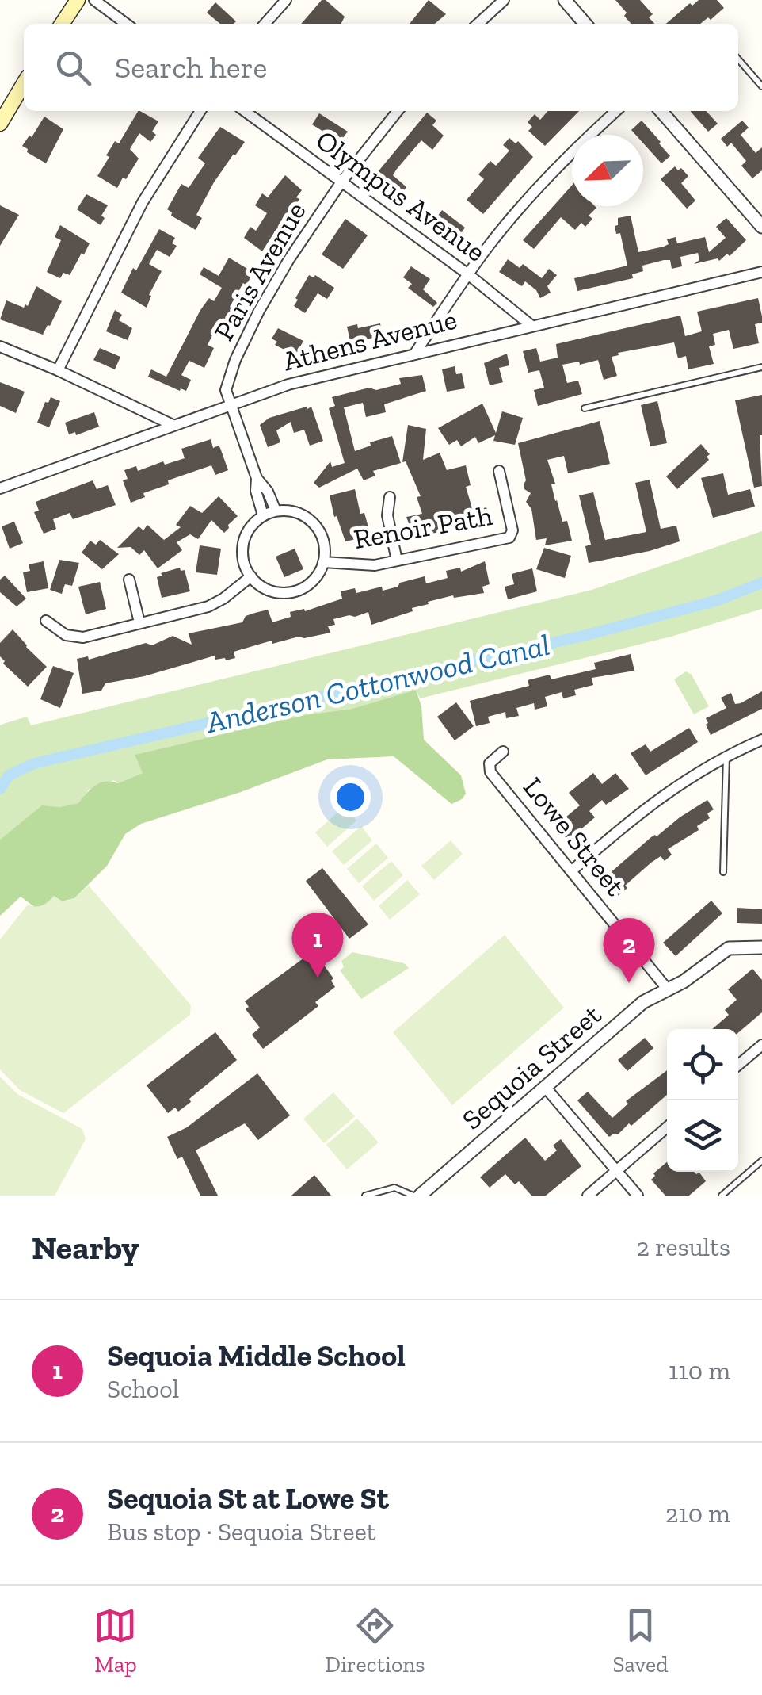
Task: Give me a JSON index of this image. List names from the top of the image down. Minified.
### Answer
{"streets":{"street":["Olympus Avenue","Paris Avenue","Athens Avenue","Renoir Path","Lowe Street","Sequoia Street"]},"crossings":[["Olympus Avenue","Paris Avenue"],["Olympus Avenue","Athens Avenue"],["Paris Avenue","Athens Avenue"],["Paris Avenue","Renoir Path"],["Lowe Street","Sequoia Street"]],"water":["Anderson Cottonwood Canal"],"north":"bottom left","page":{"search":"Search here","pins":["1","2"],"heading":["Nearby","2 results"],"list":[{"mark":"1","name":"Sequoia Middle School","note":"School","value":"110 m"},{"mark":"2","name":"Sequoia St at Lowe St","note":"Bus stop · Sequoia Street","value":"210 m"}],"nav":["Map","Directions","Saved"]}}
